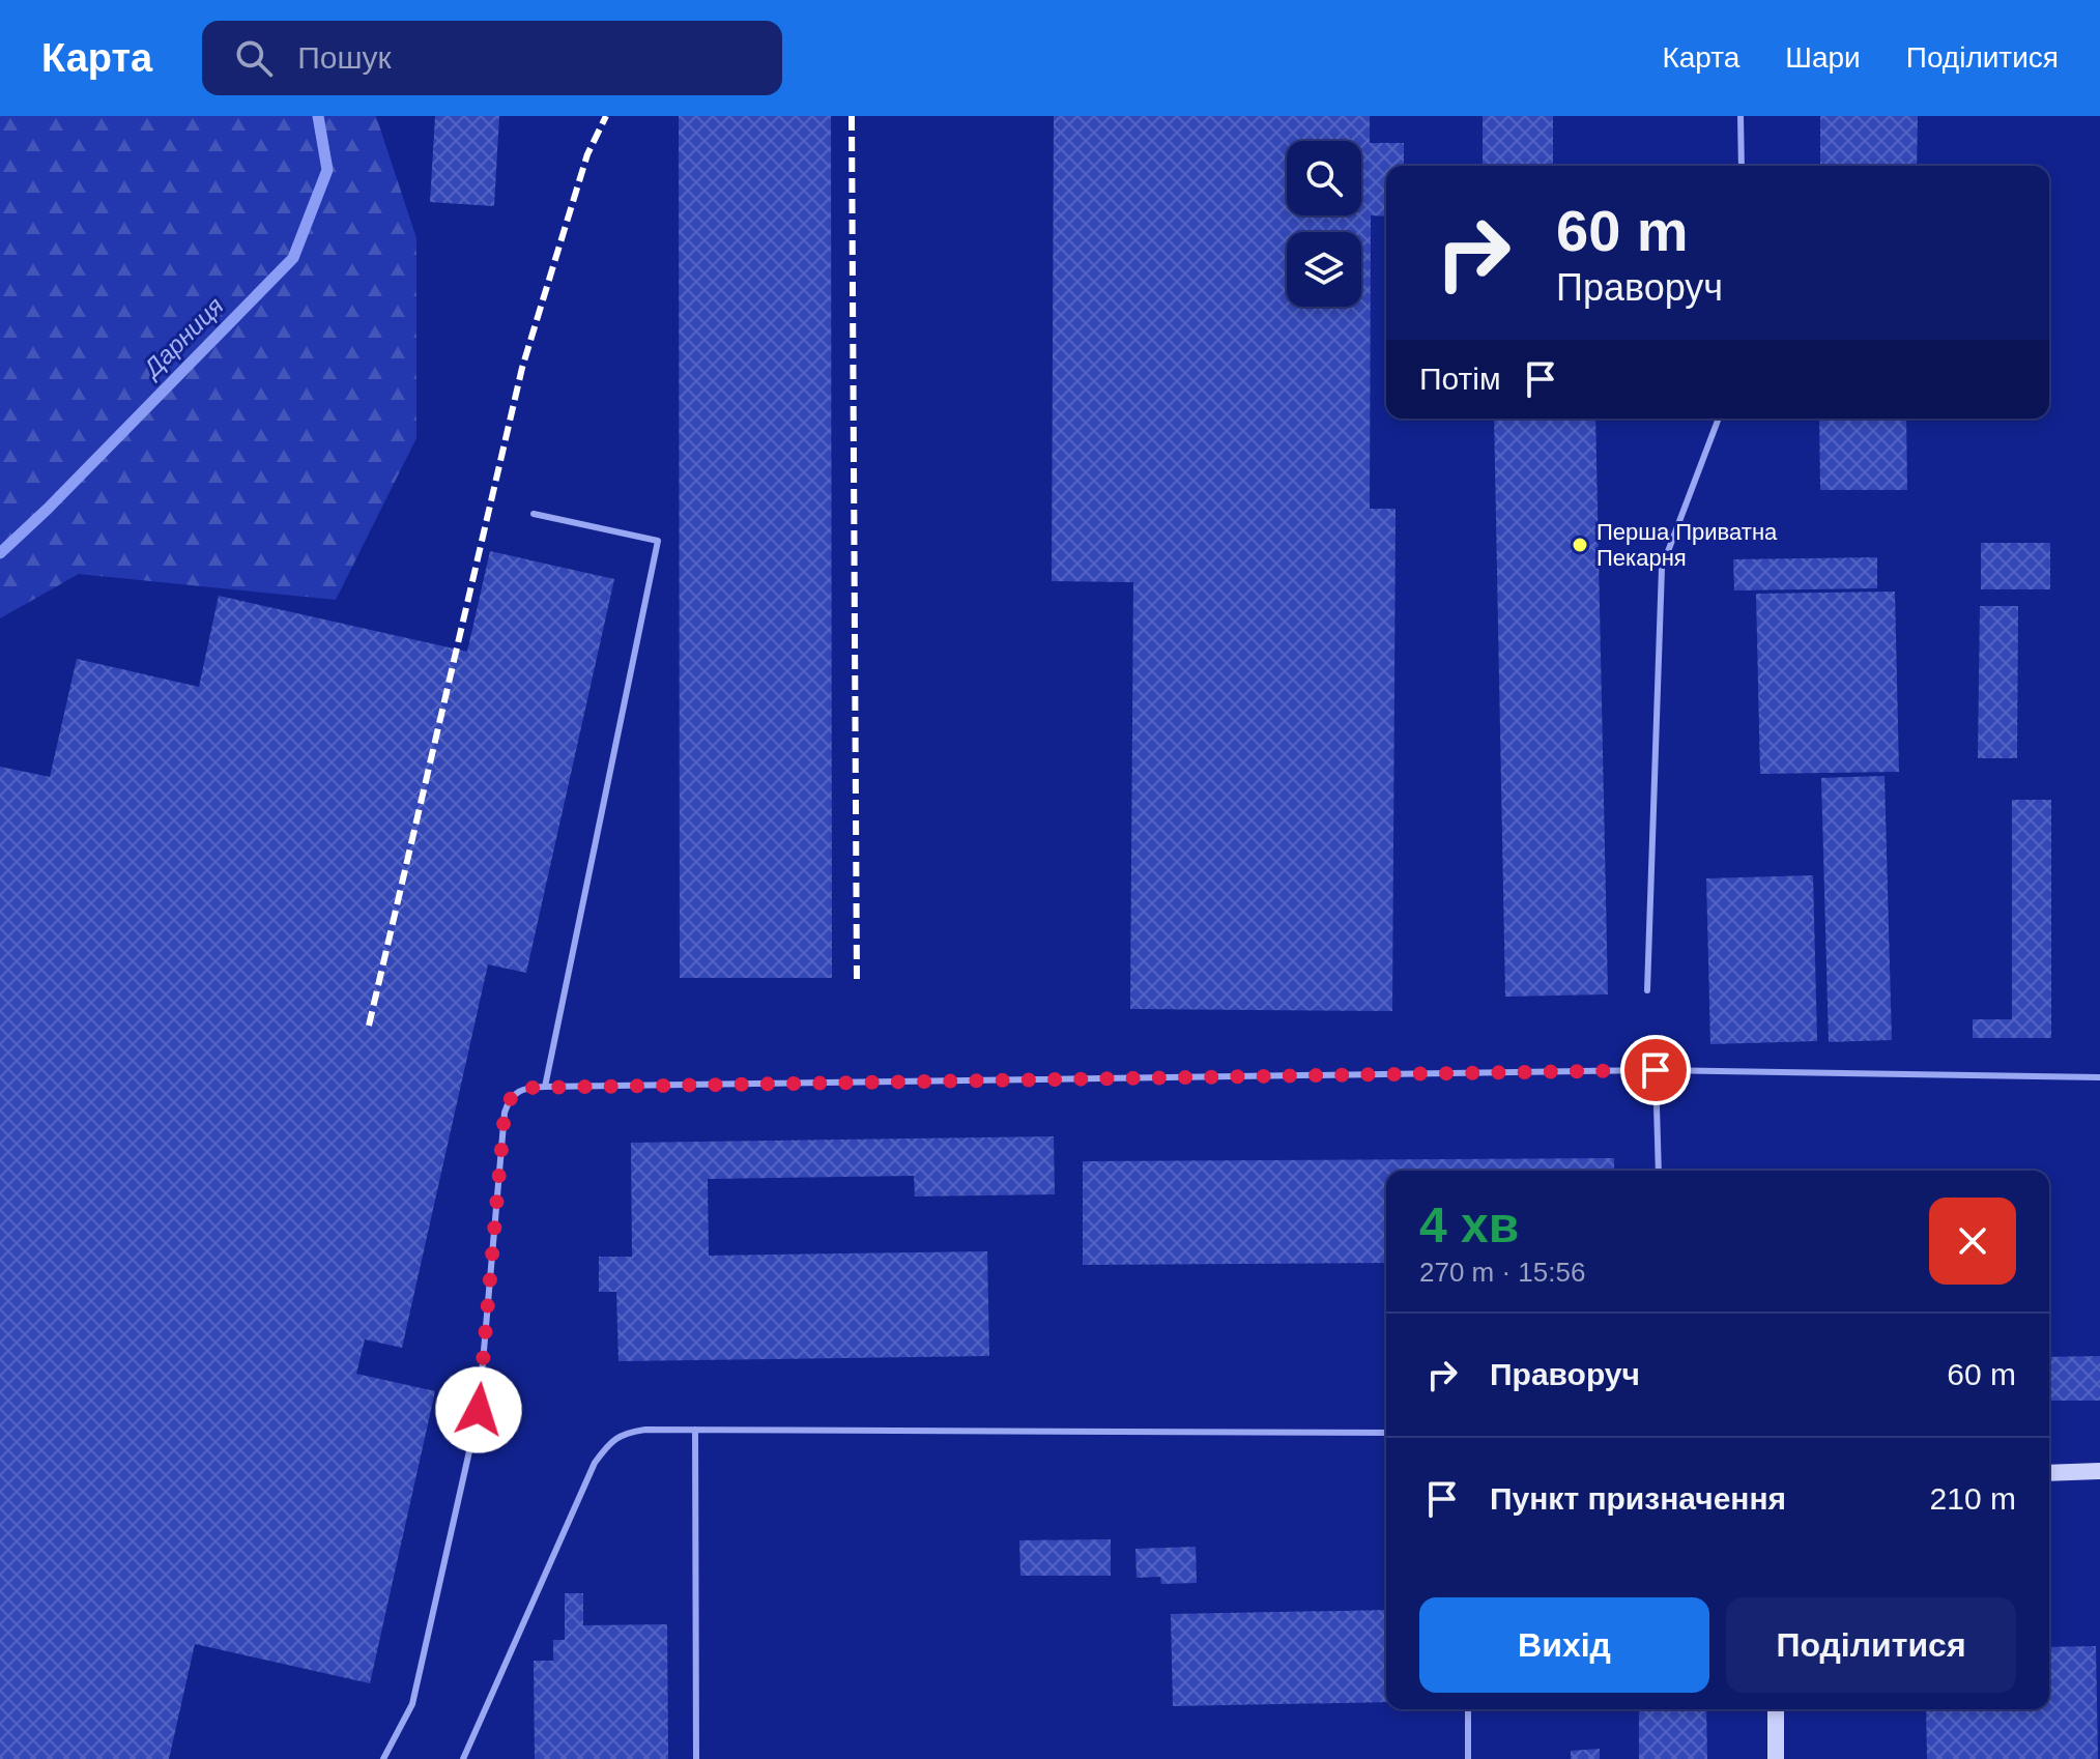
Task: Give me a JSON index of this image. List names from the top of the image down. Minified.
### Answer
{"water":["Дарниця"],"places":["Перша Приватна Пекарня"],"page":{"header":"Карта","search":"Пошук","nav":["Карта","Шари","Поділитися"],"turn":["60 m","Праворуч"],"then":"Потім","heading":["4 хв","270 m · 15:56"],"list":[{"name":"Праворуч","value":"60 m"},{"name":"Пункт призначення","value":"210 m"}],"buttons":["Вихід","Поділитися"]}}
